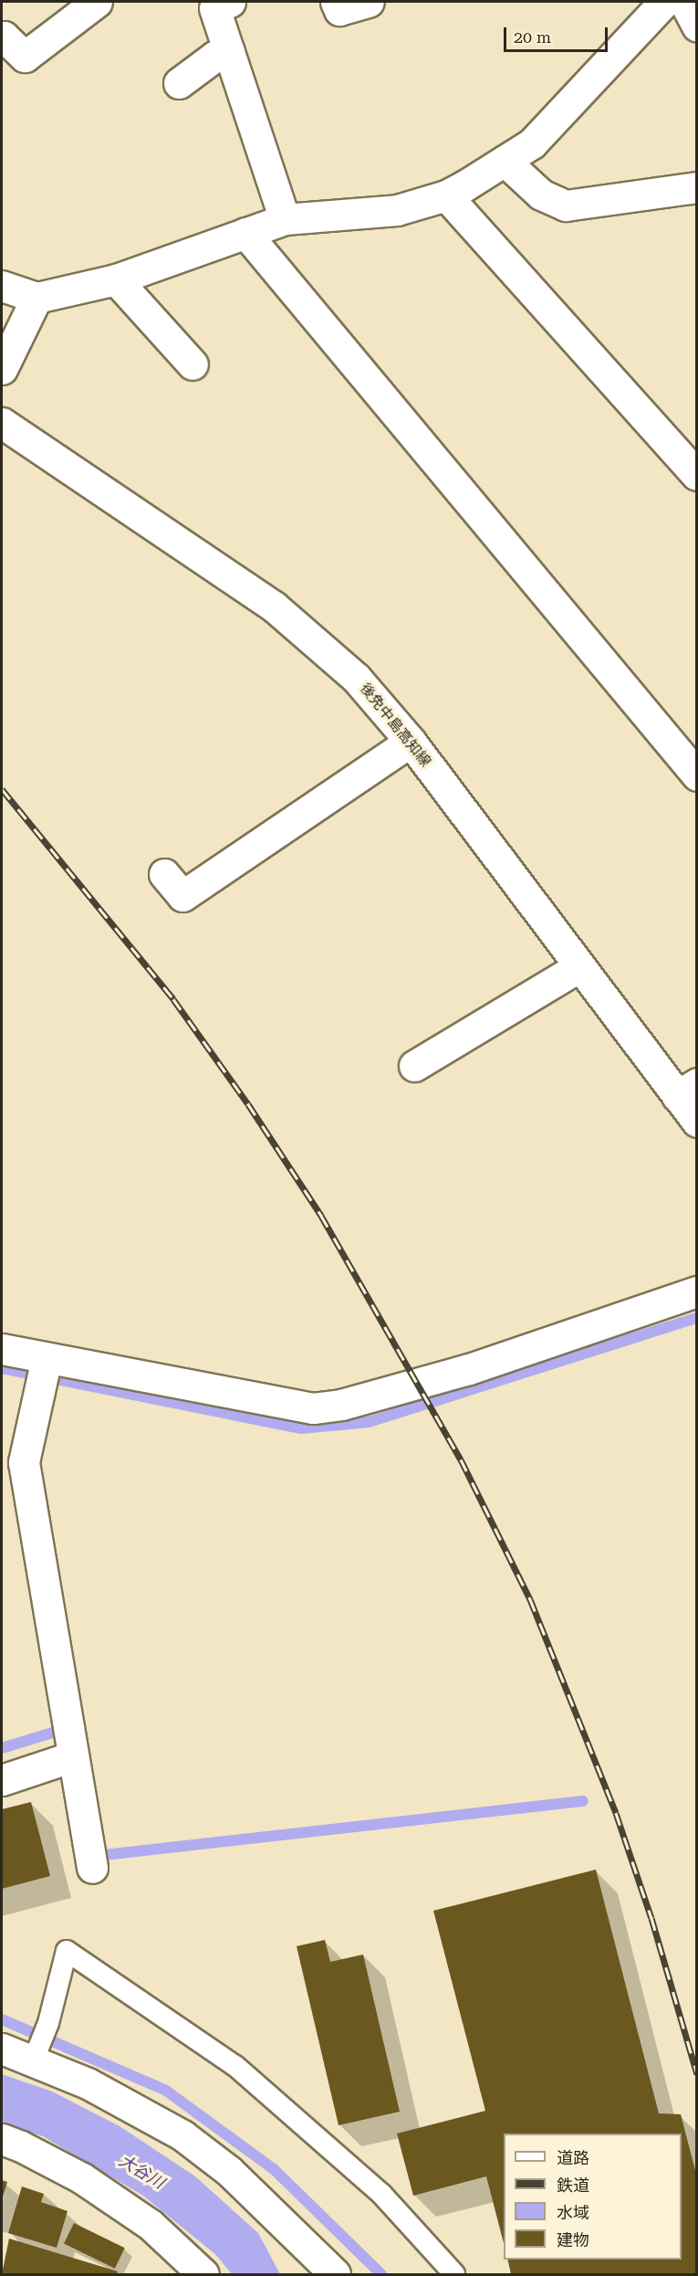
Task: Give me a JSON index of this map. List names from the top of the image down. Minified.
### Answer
{"streets":{"street":["後免中島高知線"]},"water":["大谷川"],"legend":["道路","鉄道","水域","建物"],"scale_bar":"20 m"}
